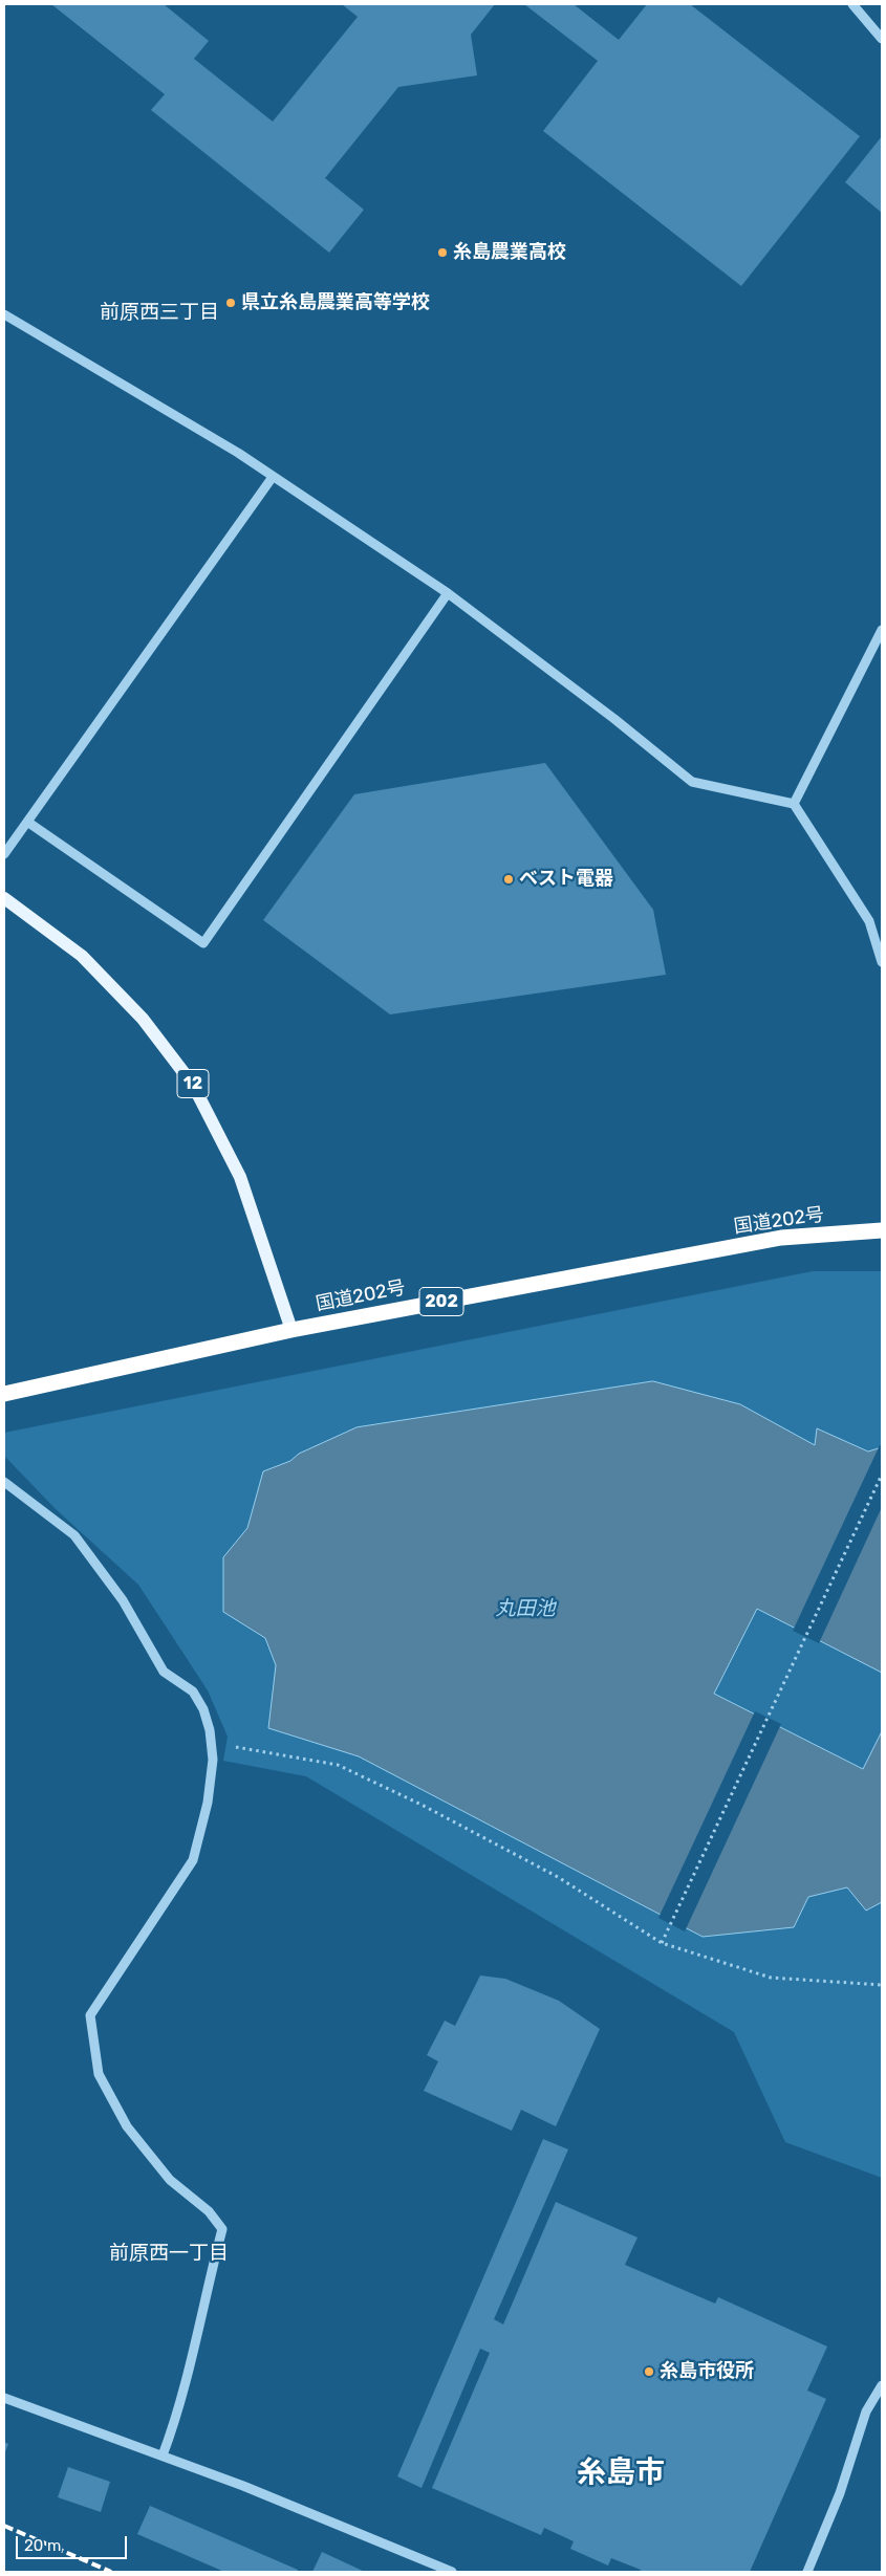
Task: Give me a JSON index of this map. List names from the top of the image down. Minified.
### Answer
{"streets":{"highway":["国道202号","202"],"main road":["12"]},"crossings":[["12","国道202号"]],"districts":["前原西三丁目","前原西一丁目","糸島市"],"water":["丸田池"],"places":["糸島農業高校","県立糸島農業高等学校","ベスト電器","糸島市役所"],"scale_bar":"20 m"}
